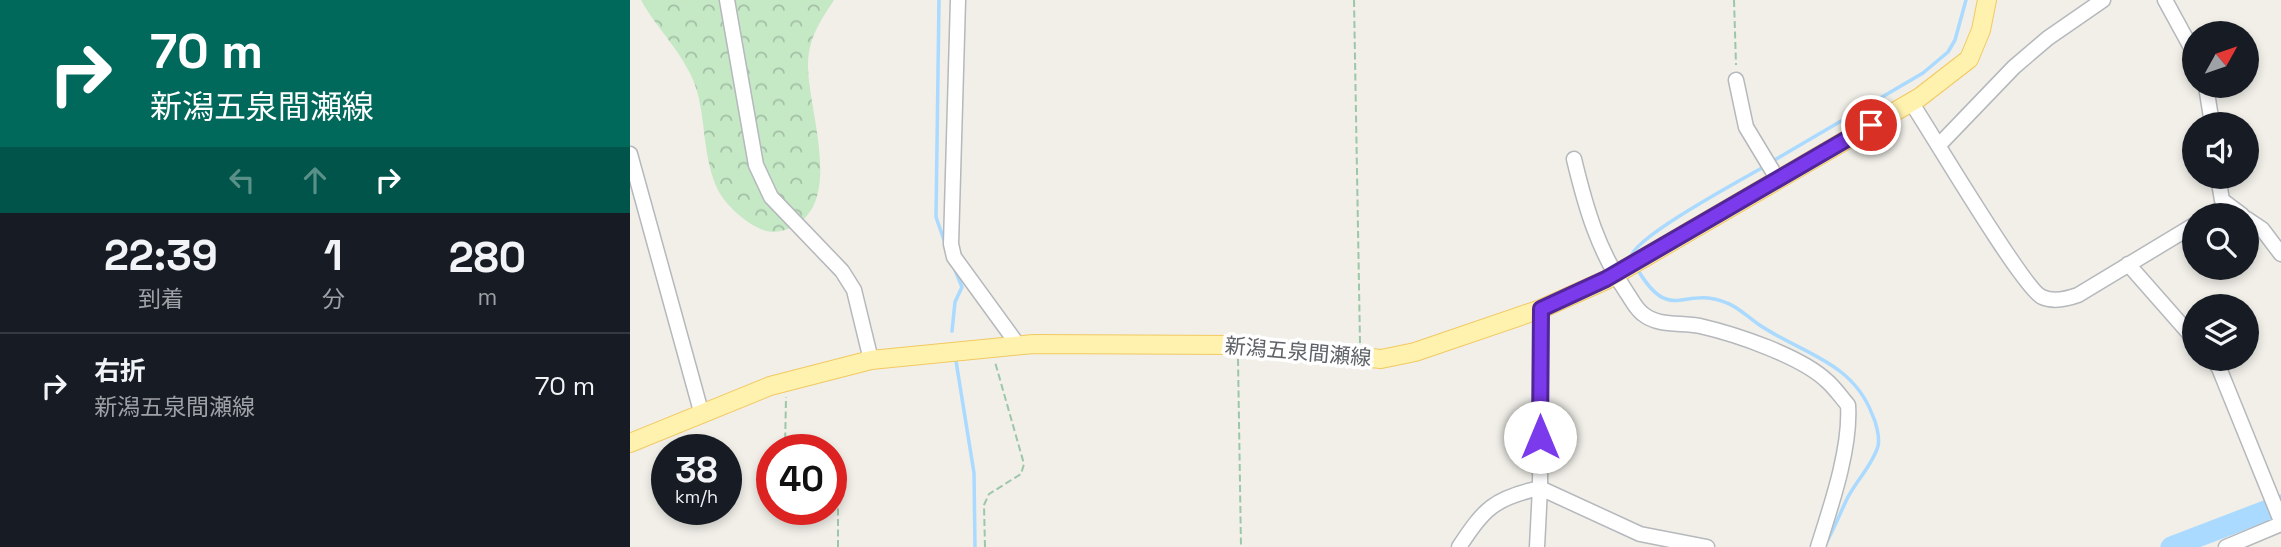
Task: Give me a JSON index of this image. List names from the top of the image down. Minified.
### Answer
{"streets":{"main road":["新潟五泉間瀬線"]},"north":"top right","page":{"turn":["70 m","新潟五泉間瀬線"],"eta":["22:39","到着","1","分","280","m"],"list":[{"name":"右折","note":"新潟五泉間瀬線","value":"70 m"}],"speed":"38 km/h","limit":"40"}}
